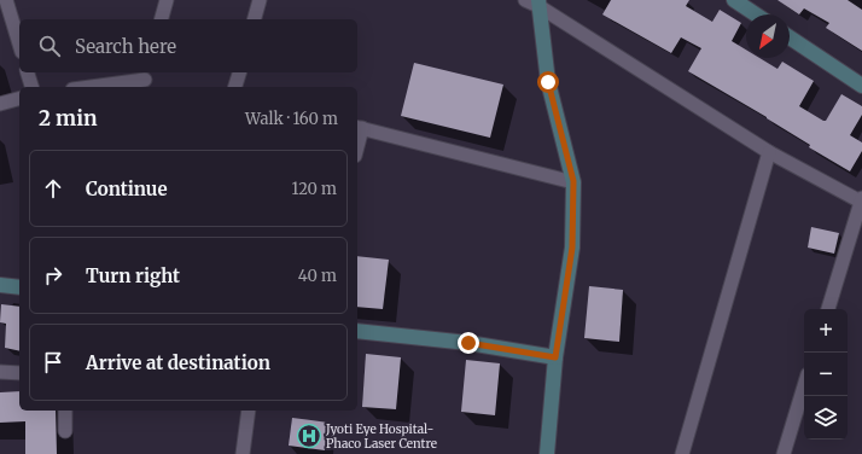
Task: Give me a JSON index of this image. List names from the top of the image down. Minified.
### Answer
{"places":{"hospital":["Jyoti Eye Hospital- Phaco Laser Centre"]},"north":"bottom left","page":{"search":"Search here","heading":["2 min","Walk · 160 m"],"list":[["Continue","120 m"],["Turn right","40 m"],"Arrive at destination"],"map_buttons":["+","−"]}}
